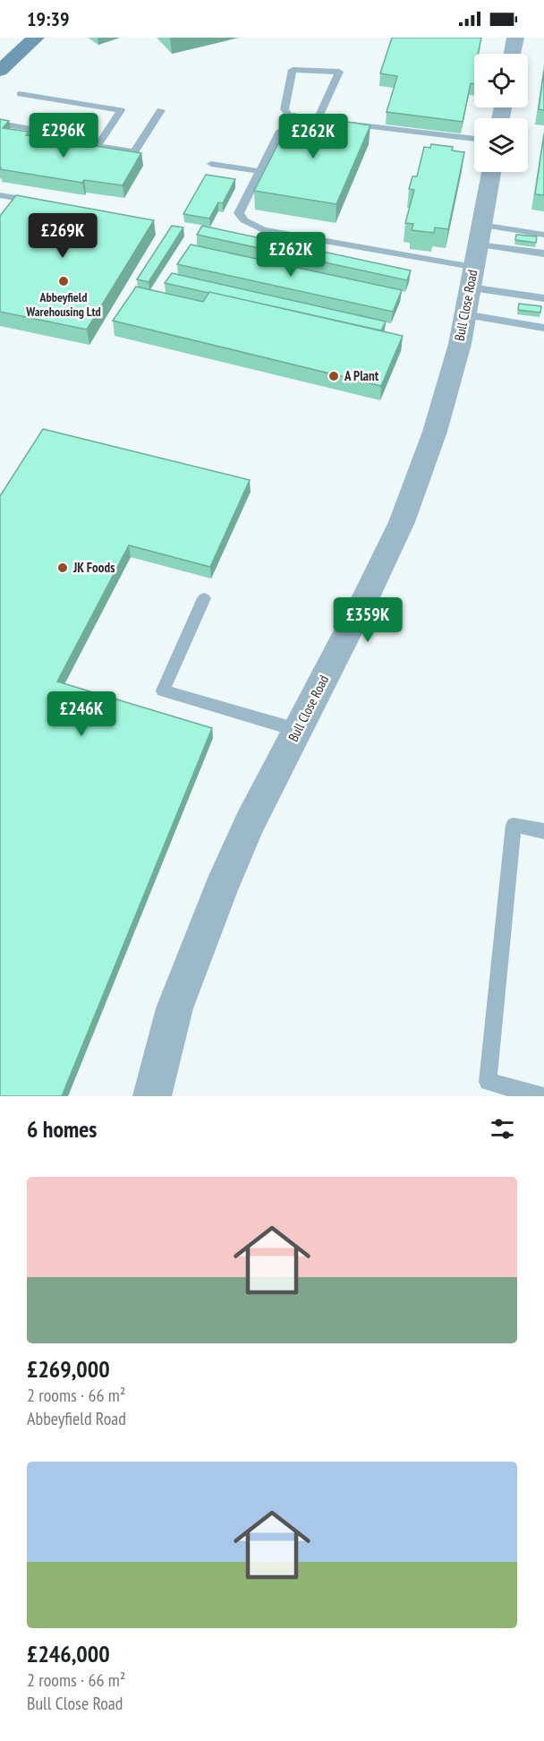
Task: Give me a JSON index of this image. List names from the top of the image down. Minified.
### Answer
{"streets":{"street":["Bull Close Road"]},"places":["Abbeyfield Warehousing Ltd","A Plant","JK Foods"],"page":{"status":"19:39","price":["£296K","£262K","£269K","£262K","£359K","£246K"],"heading":"6 homes","list":[{"name":"£269,000","note":"2 rooms · 66 m² · Abbeyfield Road"},{"name":"£246,000","note":"2 rooms · 66 m² · Bull Close Road"}]}}
